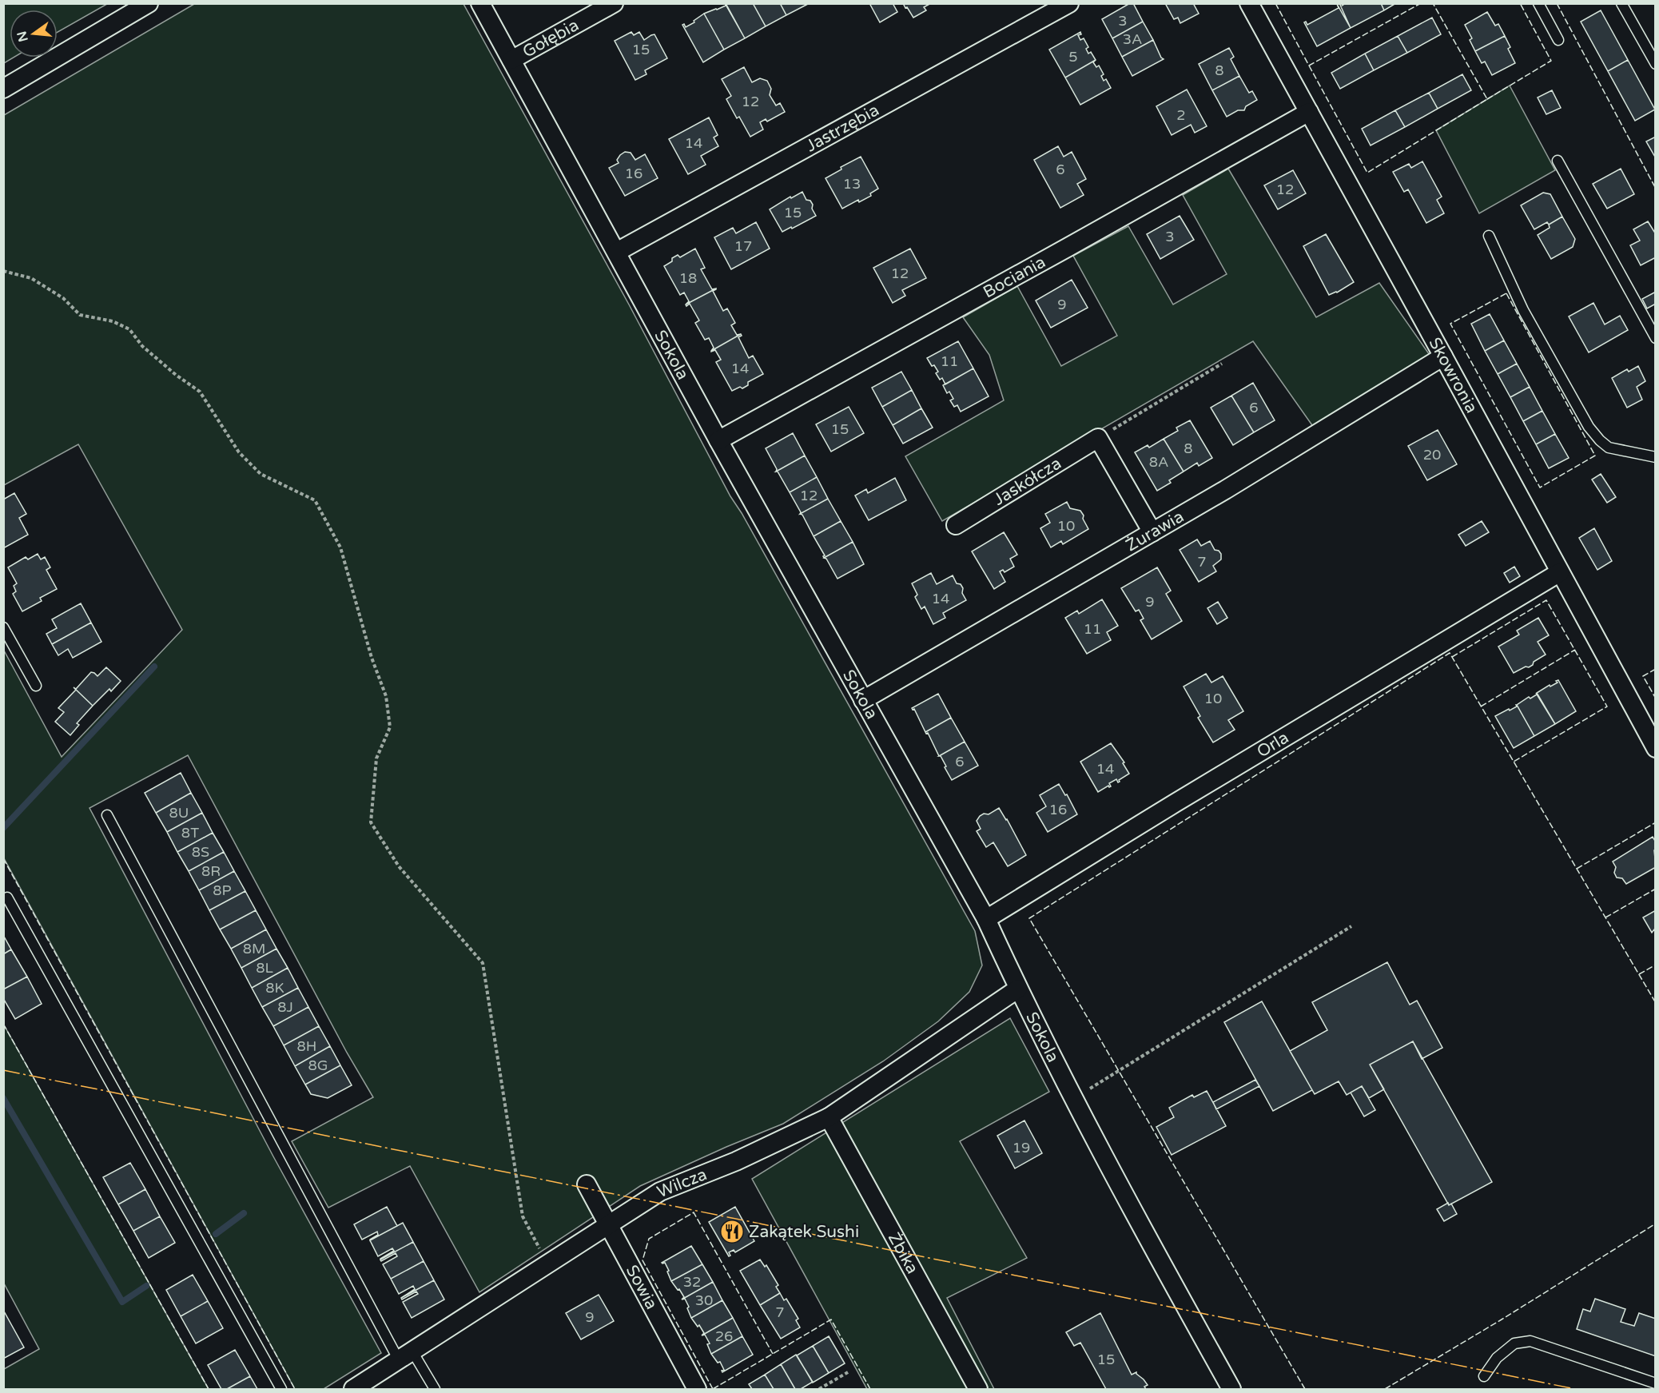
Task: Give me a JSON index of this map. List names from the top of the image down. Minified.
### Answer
{"streets":{"street":["Gołębia","Jastrzębia","Bociania","Sokola","Skowronia","Jaskółcza","Żurawia","Orla","Wilcza","Żbika","Sowia"]},"crossings":[["Gołębia","Sokola"],["Jastrzębia","Sokola"],["Bociania","Sokola"],["Bociania","Skowronia"],["Sokola","Żurawia"],["Sokola","Orla"],["Sokola","Wilcza"],["Skowronia","Żurawia"],["Skowronia","Orla"],["Wilcza","Żbika"],["Wilcza","Sowia"]],"places":{"restaurant":["Zakątek Sushi"]},"house_numbers":["3","3A","15","5","8","12","2","14","6","16","13","12","15","3","17","12","18","9","11","14","6","15","8","20","8A","12","10","7","14","9","11","10","6","14","16","8U","8T","8S","8R","8P","8M","8L","8K","8J","8H","8G","19","32","30","7","9","26","15"],"north":"left"}
